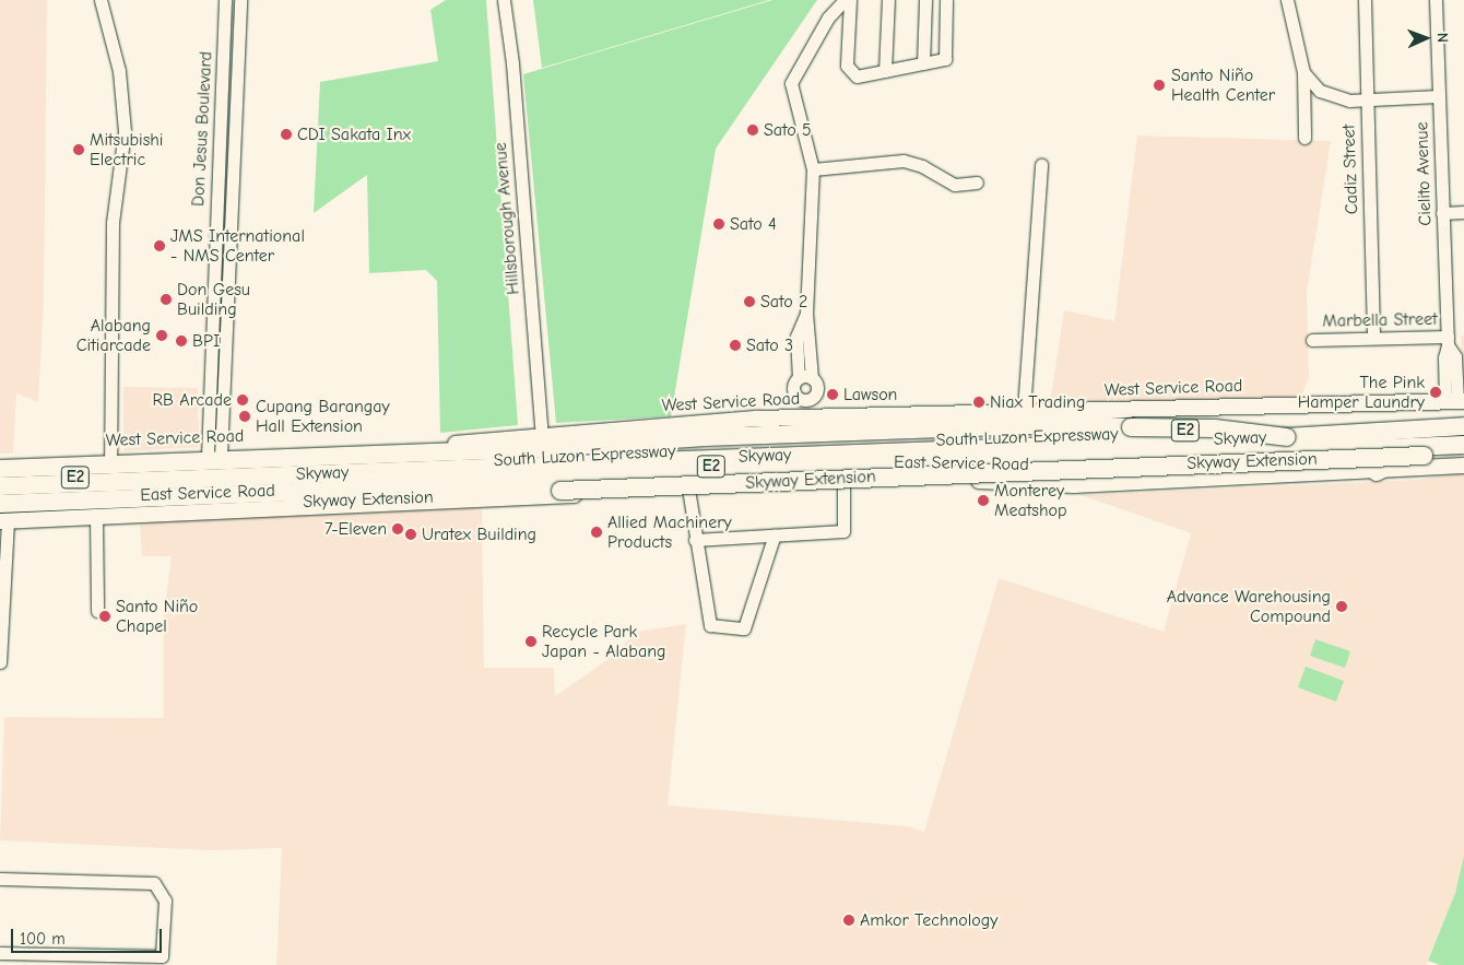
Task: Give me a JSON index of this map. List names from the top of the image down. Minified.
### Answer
{"streets":{"highway":["E2","South Luzon Expressway","Skyway","Skyway Extension"],"main road":["West Service Road","East Service Road"],"street":["Don Jesus Boulevard","Cadiz Street","Cielito Avenue","Hillsborough Avenue","Marbella Street"]},"crossings":[["Don Jesus Boulevard","West Service Road"],["Cadiz Street","Marbella Street"],["Cielito Avenue","Marbella Street"],["Cielito Avenue","West Service Road"],["Hillsborough Avenue","West Service Road"],["E2","South Luzon Expressway"],["E2","Skyway Extension"],["South Luzon Expressway","Skyway Extension"],["Skyway","Skyway Extension"],["Skyway Extension","East Service Road"]],"places":["Santo Niño Health Center","Sato 5","CDI Sakata Inx","Mitsubishi Electric","Sato 4","JMS International - NMS Center","Don Gesu Building","Sato 2","Alabang Citiarcade","BPI","Sato 3","The Pink Hamper Laundry","Lawson","RB Arcade","Niax Trading","Cupang Barangay Hall Extension","Monterey Meatshop","7-Eleven","Allied Machinery Products","Uratex Building","Advance Warehousing Compound","Santo Niño Chapel","Recycle Park Japan - Alabang","Amkor Technology"],"scale_bar":"100 m","north":"right"}
